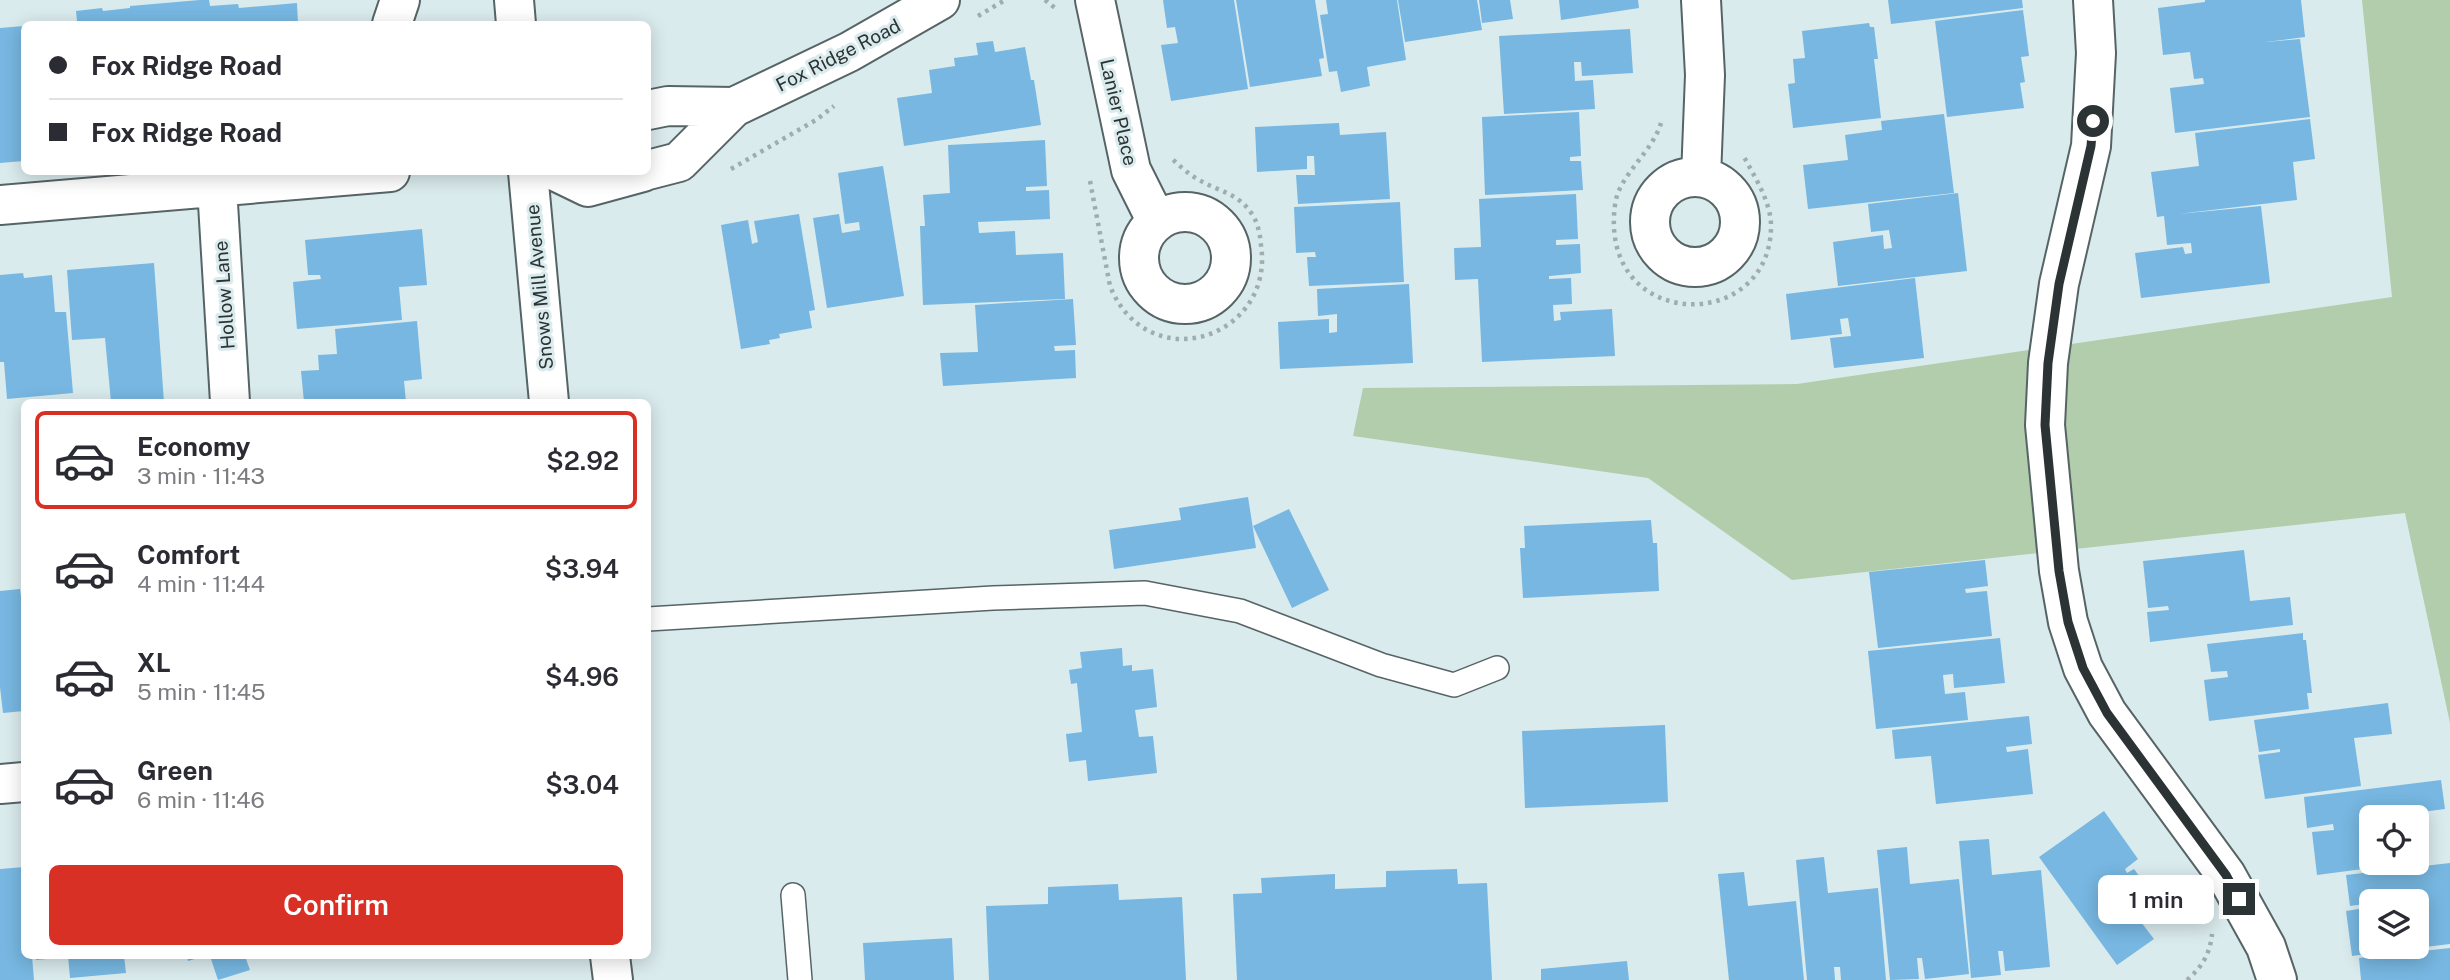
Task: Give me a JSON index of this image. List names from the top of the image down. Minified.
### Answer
{"streets":{"street":["Fox Ridge Road","Lanier Place","Snows Mill Avenue","Hollow Lane"]},"page":{"banner":["Fox Ridge Road","Fox Ridge Road"],"list":[{"name":"Economy","note":"3 min · 11:43","value":"$2.92"},{"name":"Comfort","note":"4 min · 11:44","value":"$3.94"},{"name":"XL","note":"5 min · 11:45","value":"$4.96"},{"name":"Green","note":"6 min · 11:46","value":"$3.04"}],"buttons":"Confirm","bubble":"1 min"}}
